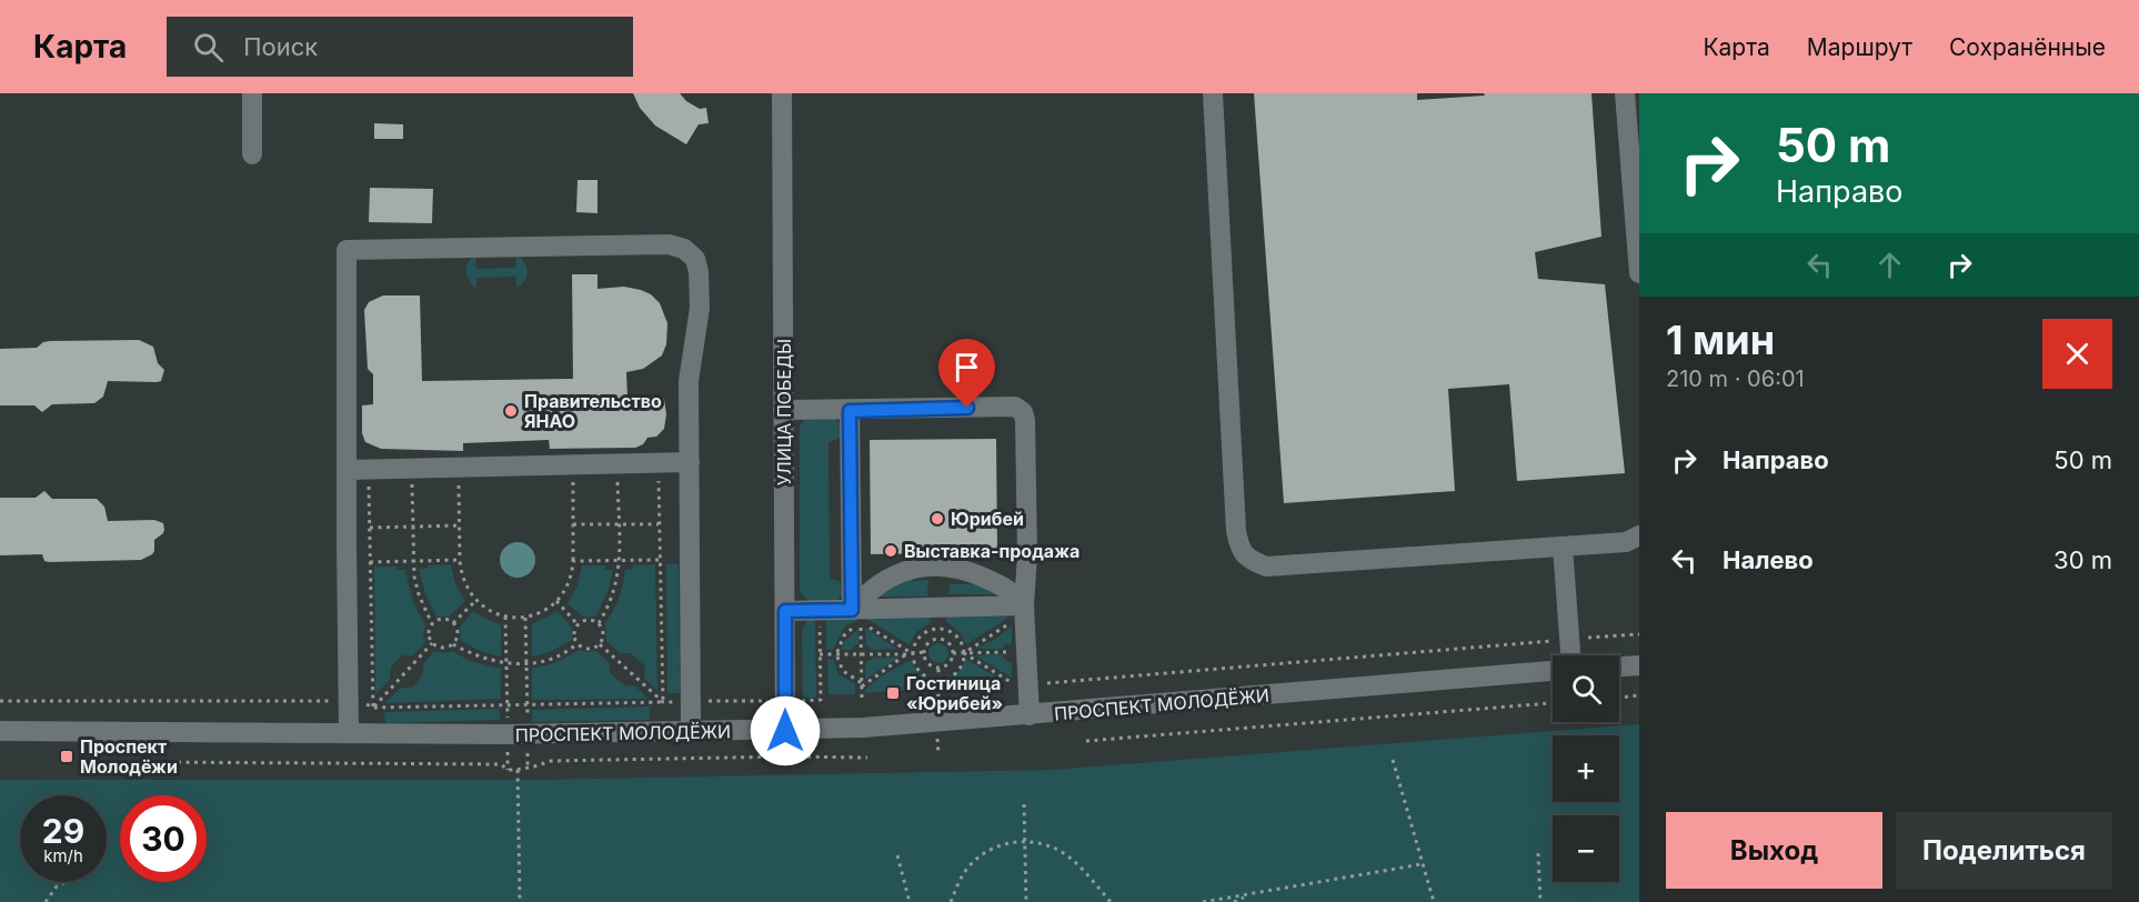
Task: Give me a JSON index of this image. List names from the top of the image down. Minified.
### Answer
{"streets":{"street":["УЛИЦА ПОБЕДЫ","ПРОСПЕКТ МОЛОДЁЖИ"]},"crossings":[["УЛИЦА ПОБЕДЫ","ПРОСПЕКТ МОЛОДЁЖИ"]],"places":{"other":["Правительство ЯНАО","Юрибей","Выставка-продажа"],"transit":["Гостиница «Юрибей»","Проспект Молодёжи"]},"page":{"header":"Карта","search":"Поиск","nav":["Карта","Маршрут","Сохранённые"],"turn":["50 m","Направо"],"heading":["1 мин","210 m · 06:01"],"list":[{"name":"Направо","value":"50 m"},{"name":"Налево","value":"30 m"}],"map_buttons":["+","−"],"speed":"29 km/h","limit":"30","buttons":["Выход","Поделиться"]}}
